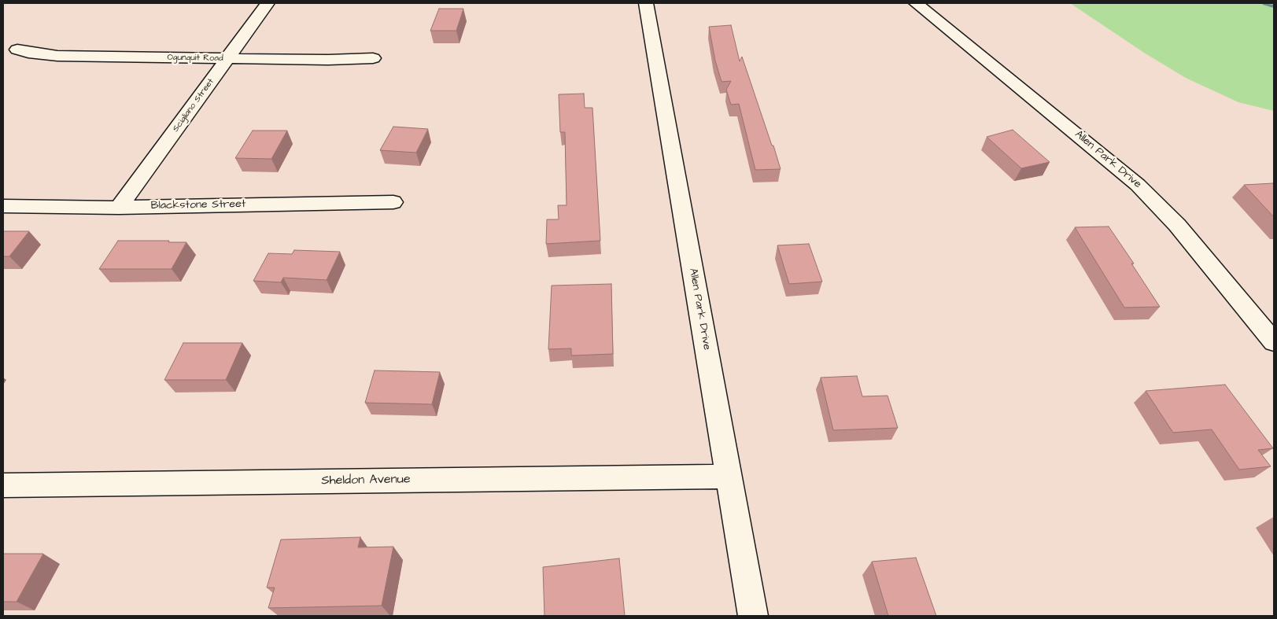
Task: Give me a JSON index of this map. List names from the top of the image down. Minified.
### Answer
{"streets":{"street":["Ogunquit Road","Scigliano Street","Allen Park Drive","Blackstone Street","Sheldon Avenue"]},"crossings":[["Ogunquit Road","Scigliano Street"],["Scigliano Street","Blackstone Street"],["Allen Park Drive","Sheldon Avenue"]]}
